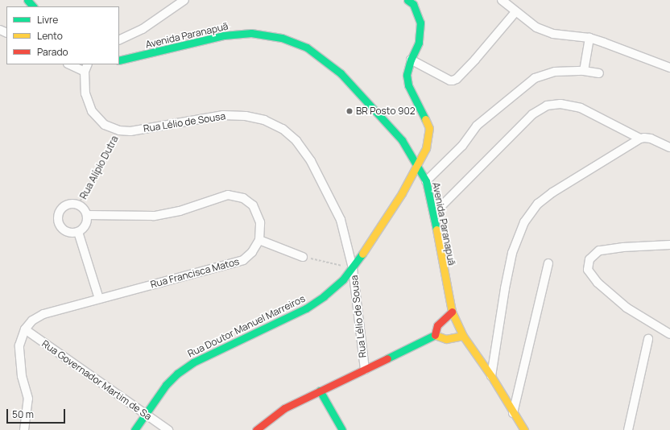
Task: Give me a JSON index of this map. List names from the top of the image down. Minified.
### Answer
{"streets":{"street":["Avenida Paranapuã","Rua Lélio de Sousa","Rua Francisca Matos","Rua Doutor Manuel Marreiros","Rua Governador Martim de Sa"],"path":["Rua Alípio Dutra"]},"crossings":[["Avenida Paranapuã","Rua Doutor Manuel Marreiros"],["Rua Lélio de Sousa","Rua Alípio Dutra"],["Rua Lélio de Sousa","Rua Doutor Manuel Marreiros"],["Rua Francisca Matos","Rua Governador Martim de Sa"],["Rua Doutor Manuel Marreiros","Rua Governador Martim de Sa"]],"places":["BR Posto 902"],"legend":["Livre","Lento","Parado"],"scale_bar":"50 m"}
